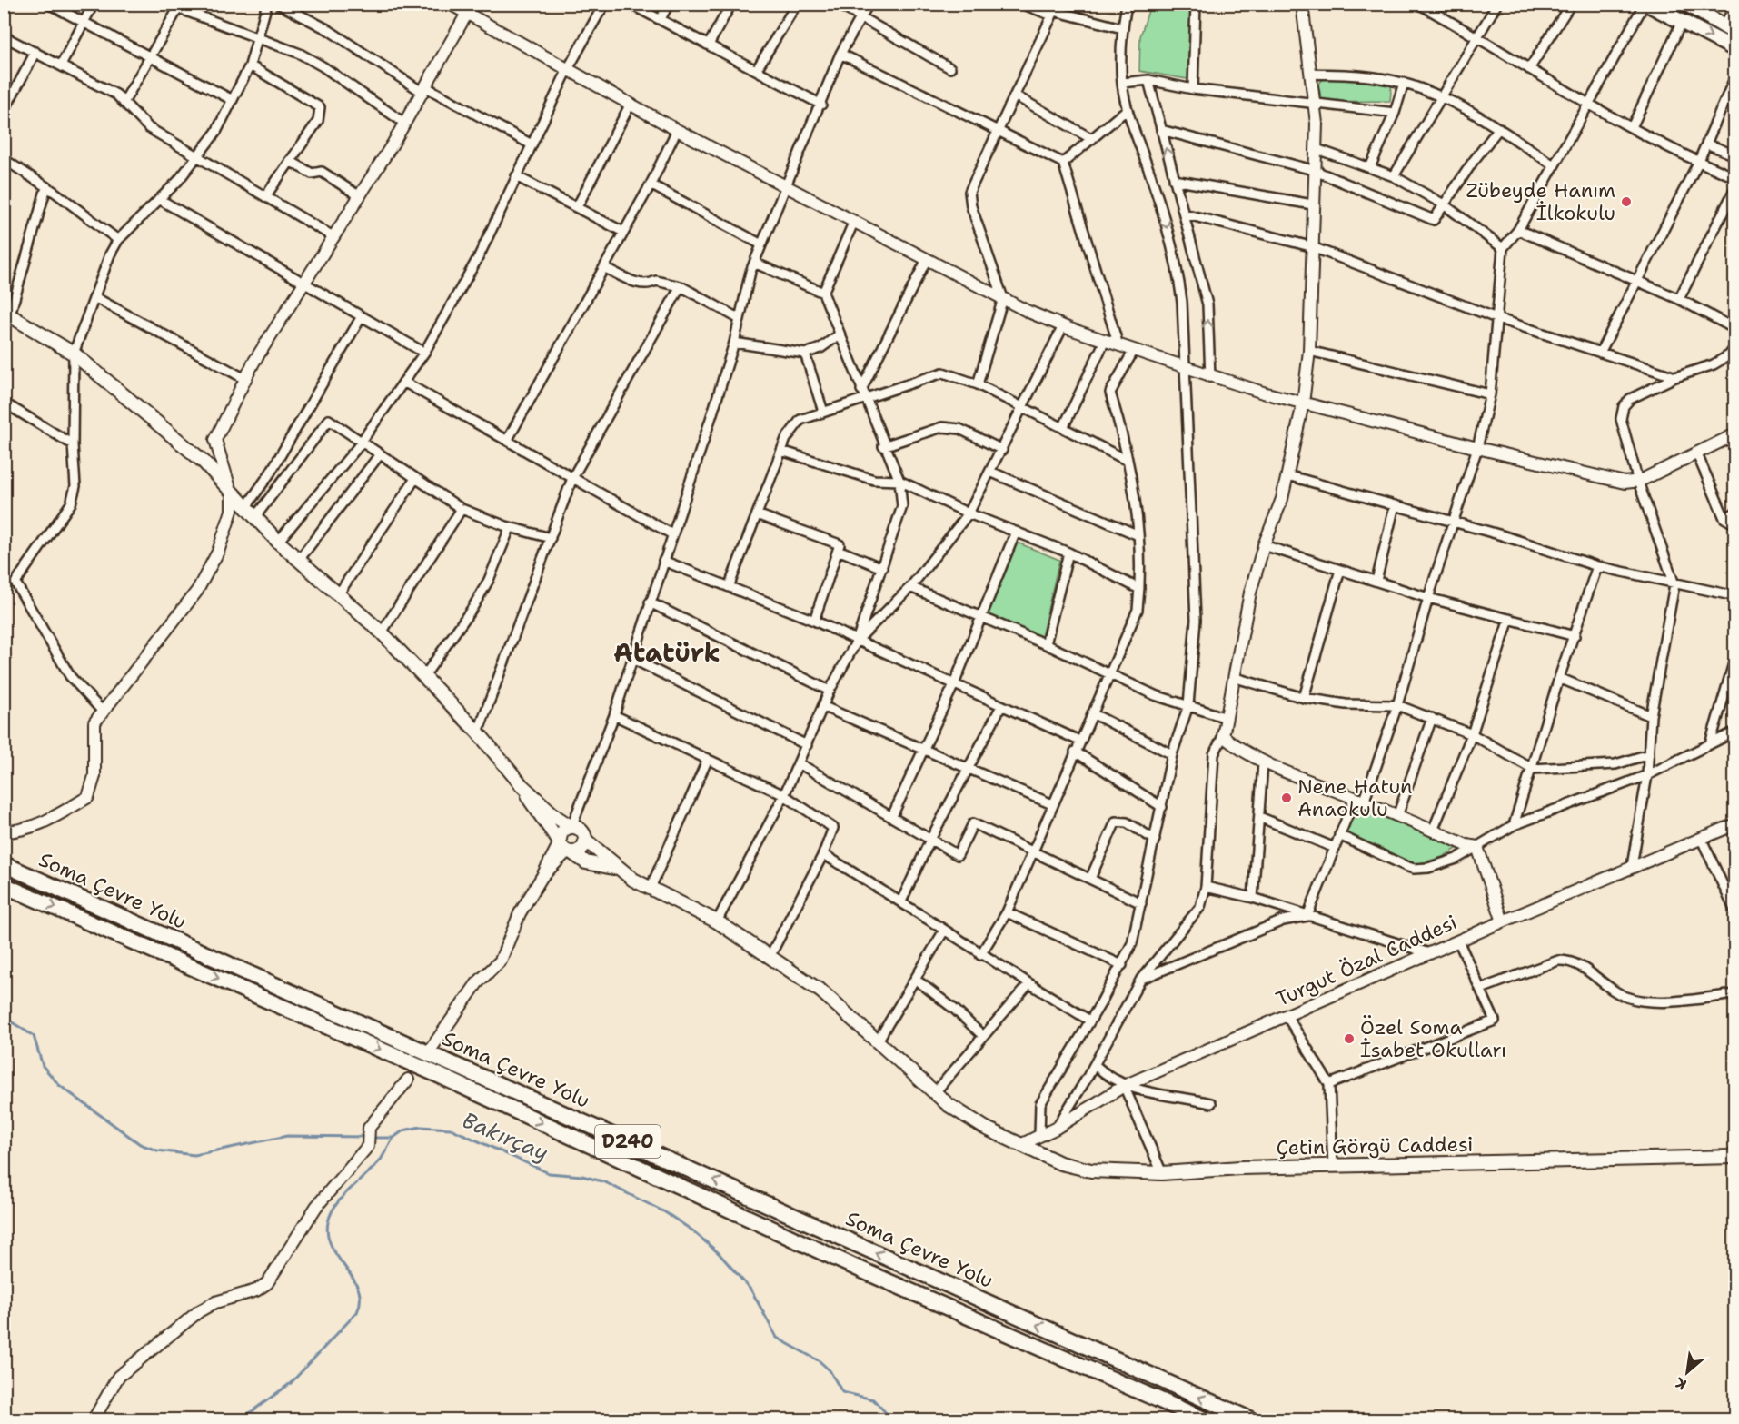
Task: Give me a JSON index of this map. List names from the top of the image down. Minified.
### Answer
{"streets":{"highway":["Soma Çevre Yolu","D240"],"main road":["Çetin Görgü Caddesi"],"street":["Turgut Özal Caddesi"]},"crossings":[["Turgut Özal Caddesi","Çetin Görgü Caddesi"]],"districts":["Atatürk"],"water":["Bakırçay"],"places":["Zübeyde Hanım İlkokulu","Nene Hatun Anaokulu","Özel Soma İsabet Okulları"],"north":"bottom left"}
